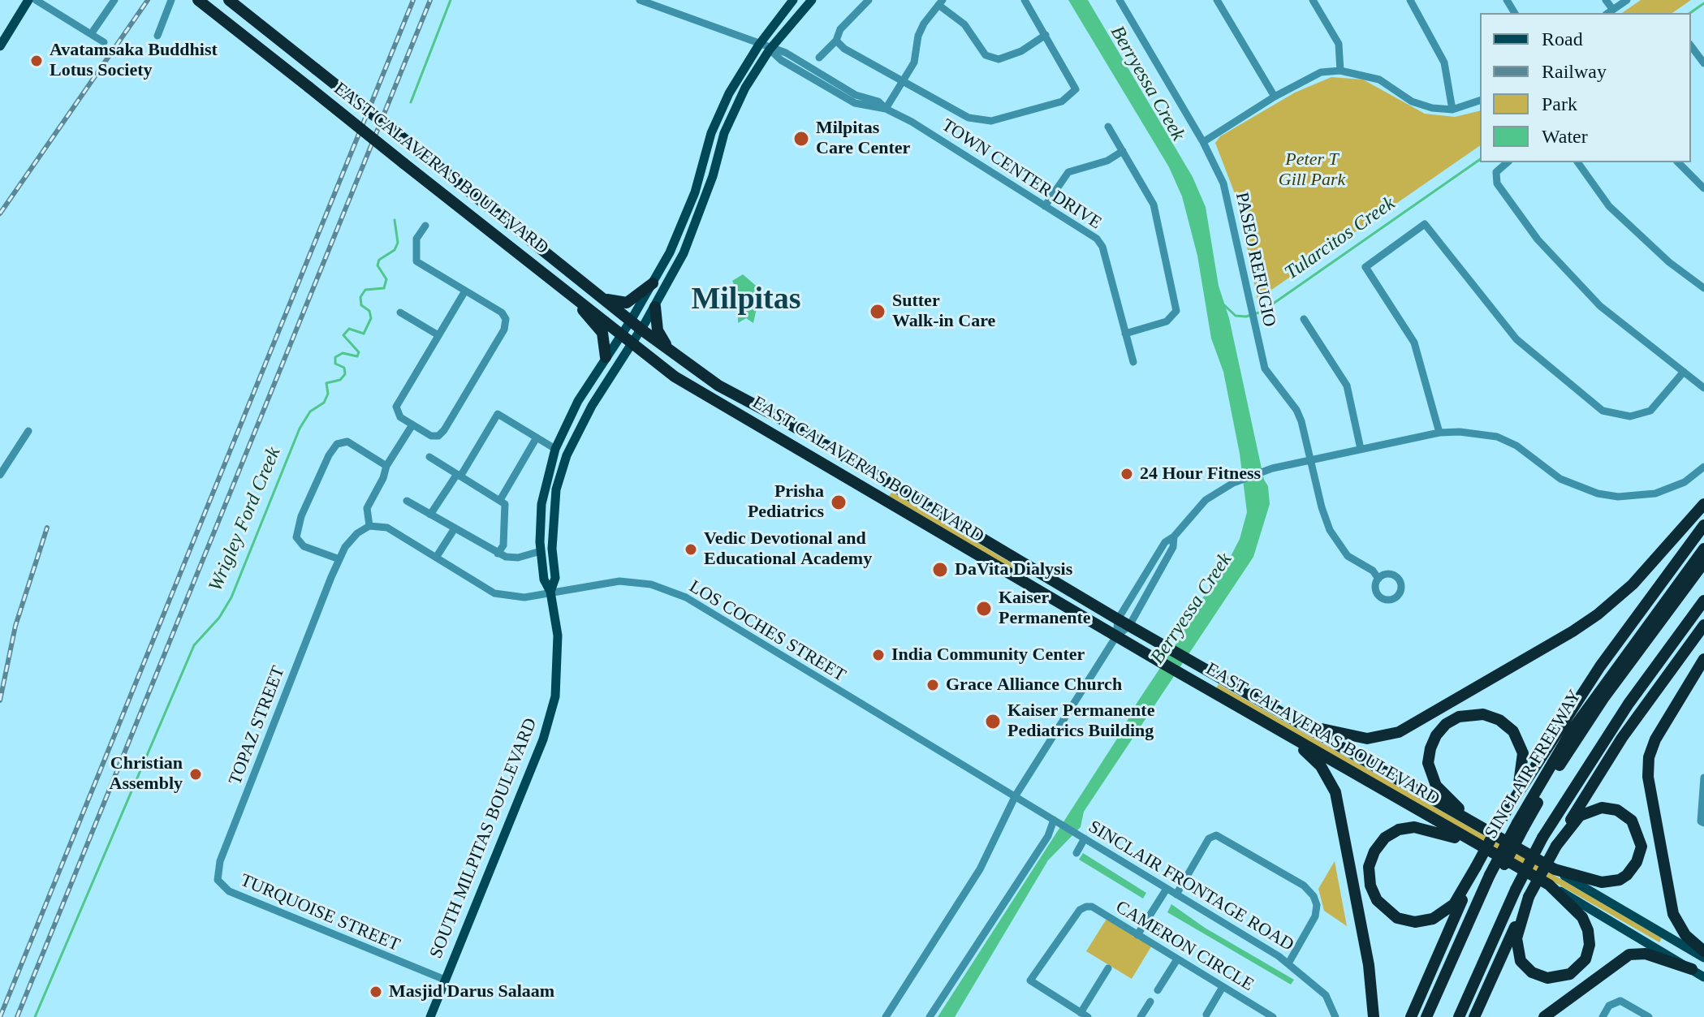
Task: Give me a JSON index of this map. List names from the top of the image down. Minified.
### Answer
{"streets":{"highway":["EAST CALAVERAS BOULEVARD","SINCLAIR FREEWAY"],"main road":["SOUTH MILPITAS BOULEVARD"],"street":["TOWN CENTER DRIVE","PASEO REFUGIO","LOS COCHES STREET","TOPAZ STREET","SINCLAIR FRONTAGE ROAD","TURQUOISE STREET","CAMERON CIRCLE"]},"crossings":[["EAST CALAVERAS BOULEVARD","SOUTH MILPITAS BOULEVARD"],["TOWN CENTER DRIVE","SOUTH MILPITAS BOULEVARD"],["LOS COCHES STREET","SOUTH MILPITAS BOULEVARD"],["LOS COCHES STREET","SINCLAIR FRONTAGE ROAD"],["TOPAZ STREET","TURQUOISE STREET"],["SOUTH MILPITAS BOULEVARD","TURQUOISE STREET"]],"districts":["Milpitas"],"water":["Berryessa Creek","Tularcitos Creek","Wrigley Ford Creek"],"parks":["Peter T Gill Park"],"places":["Avatamsaka Buddhist Lotus Society","Milpitas Care Center","Sutter Walk-in Care","24 Hour Fitness","Prisha Pediatrics","Vedic Devotional and Educational Academy","DaVita Dialysis","Kaiser Permanente","India Community Center","Grace Alliance Church","Kaiser Permanente Pediatrics Building","Christian Assembly","Masjid Darus Salaam"],"legend":["Road","Railway","Park","Water"]}
